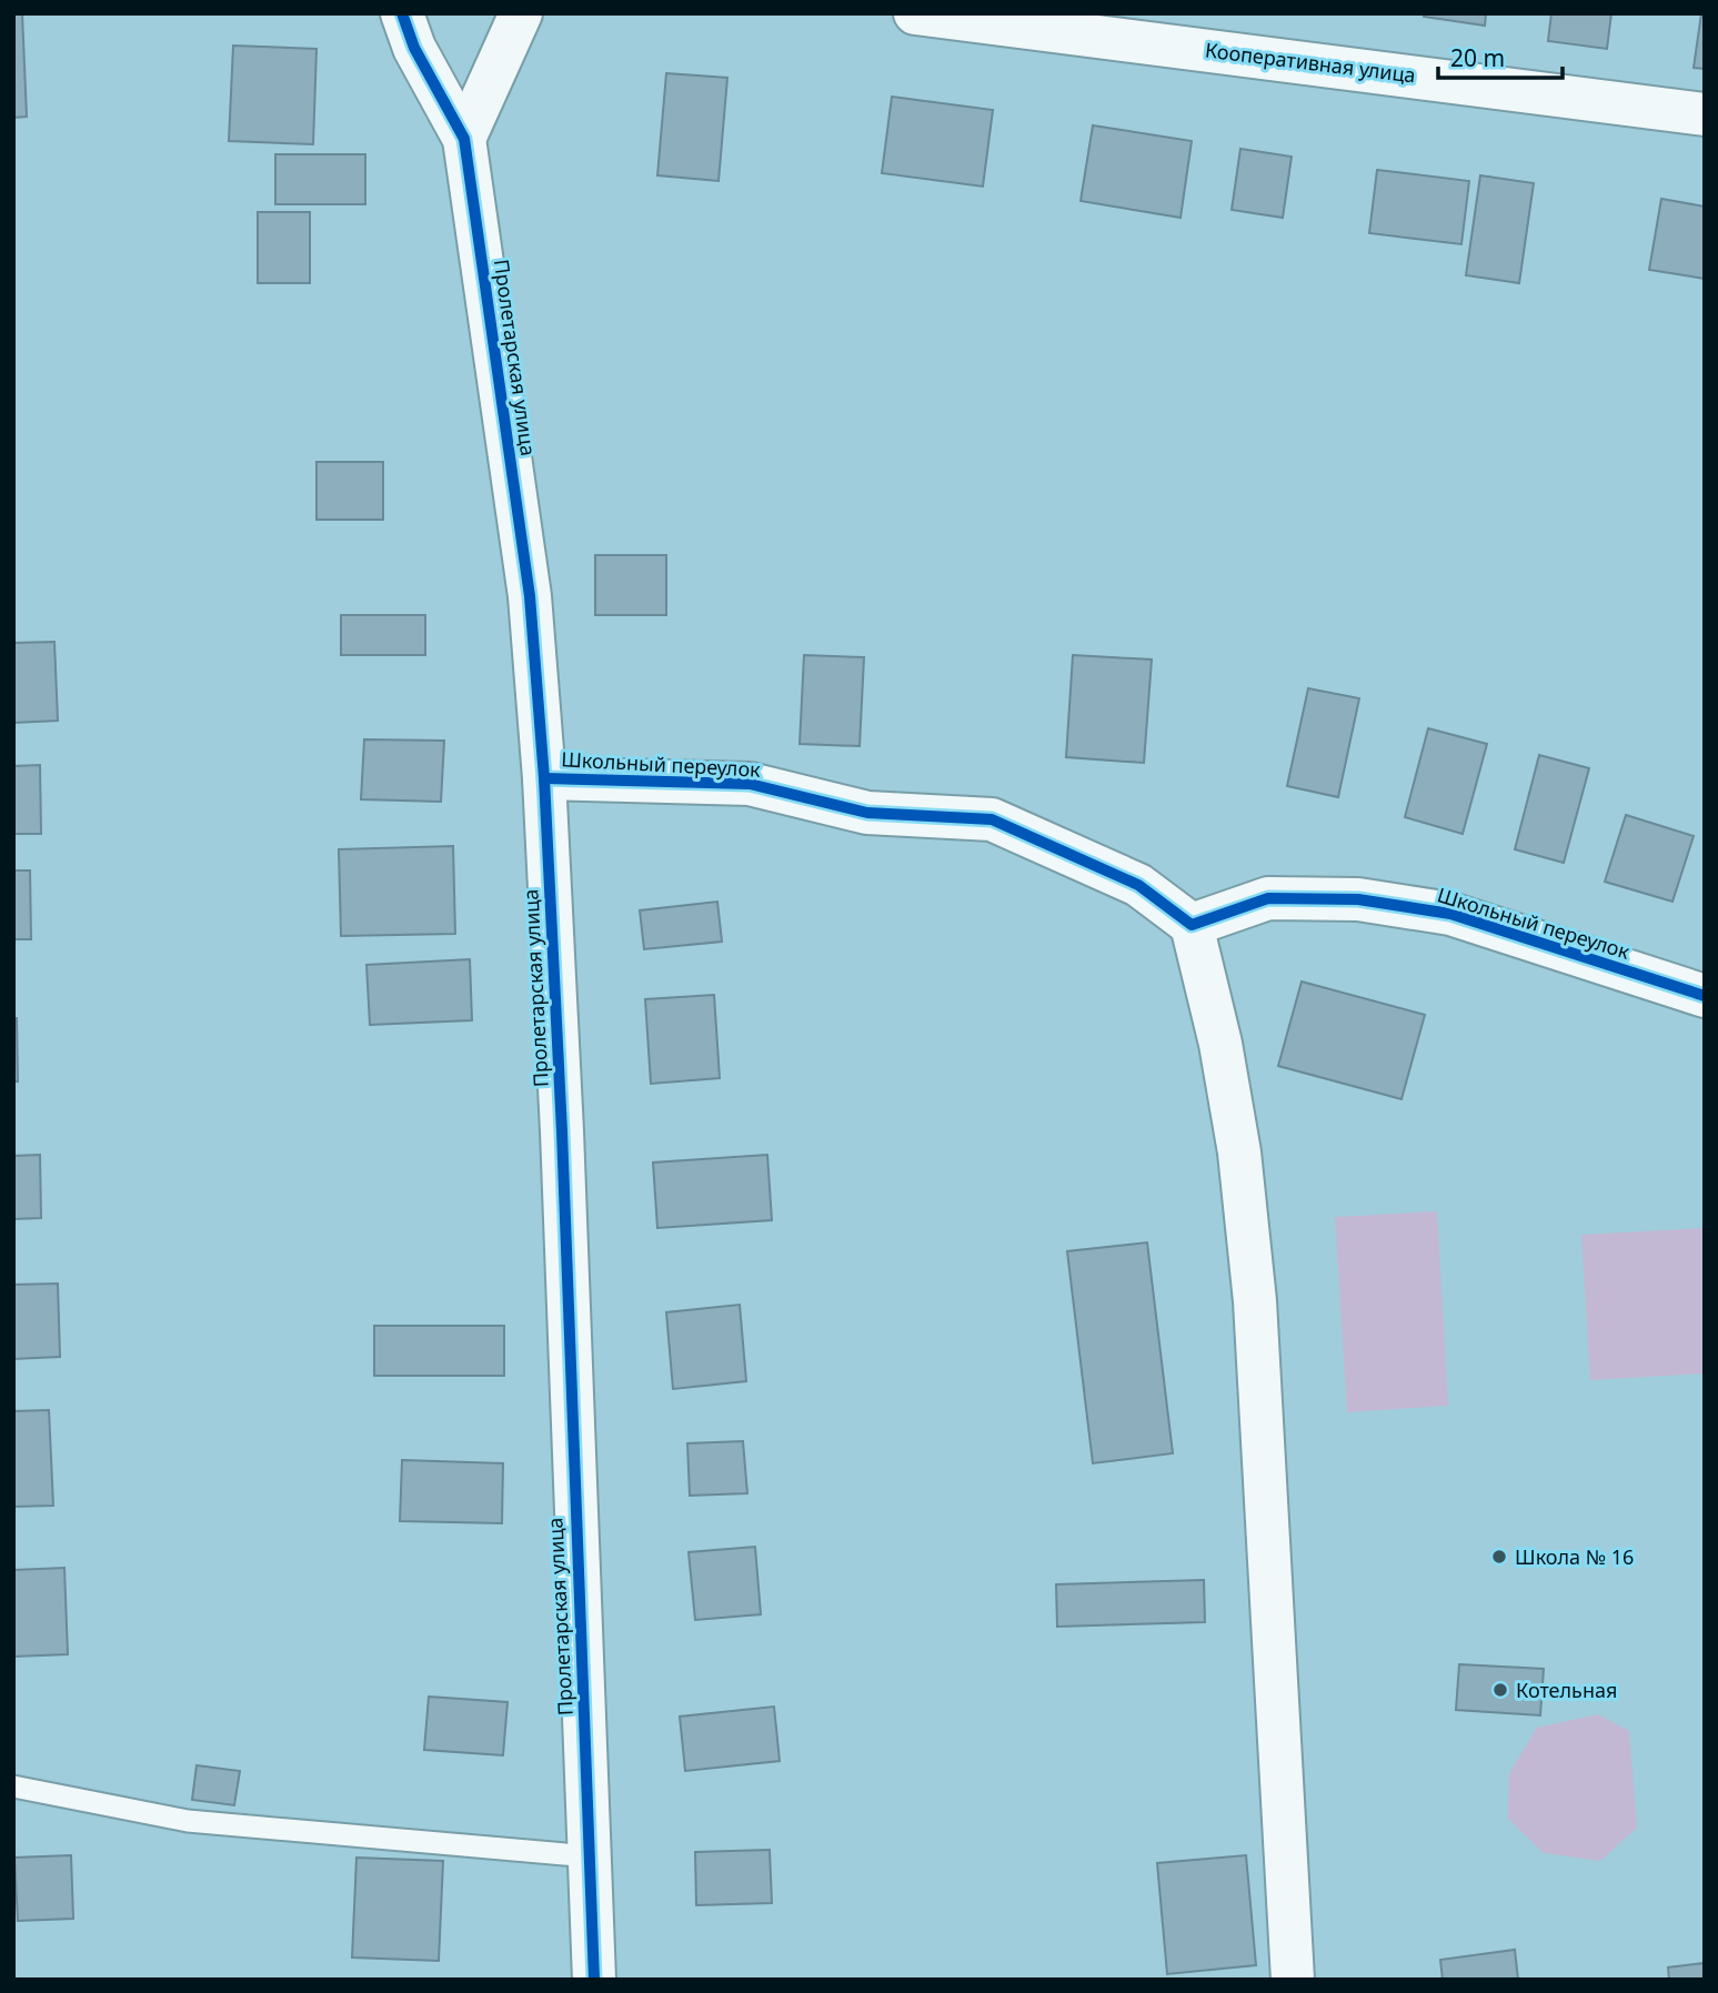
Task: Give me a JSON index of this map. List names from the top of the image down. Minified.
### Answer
{"streets":{"street":["Кооперативная улица","Пролетарская улица","Школьный переулок"]},"crossings":[["Пролетарская улица","Школьный переулок"]],"places":["Школа № 16","Котельная"],"scale_bar":"20 m"}
